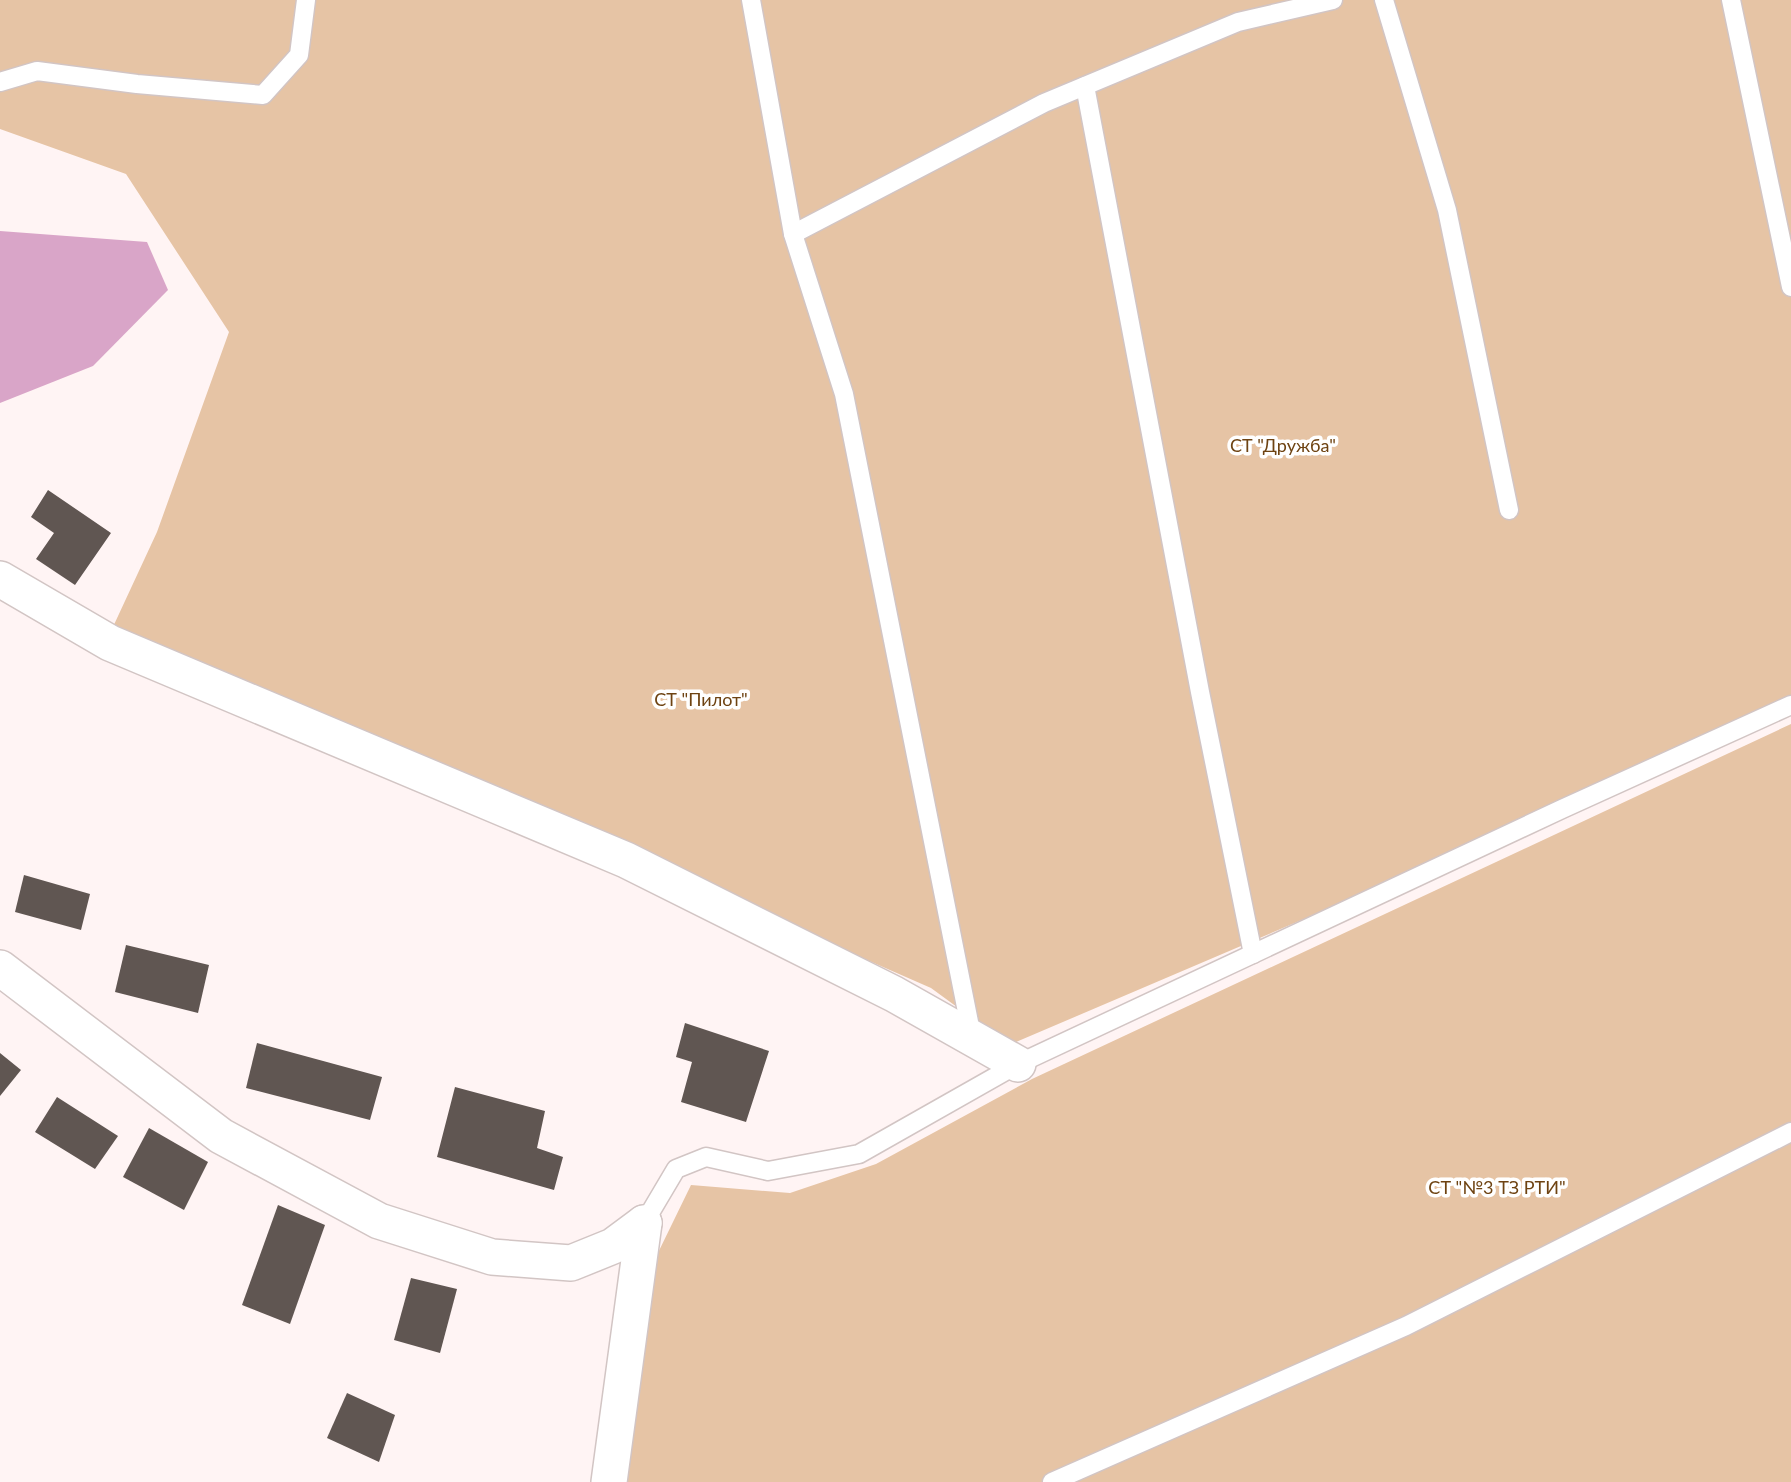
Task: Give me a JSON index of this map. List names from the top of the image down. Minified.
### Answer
{"parks":["СТ \"Дружба\"","СТ \"Пилот\"","СТ \"№3 ТЗ РТИ\""]}
